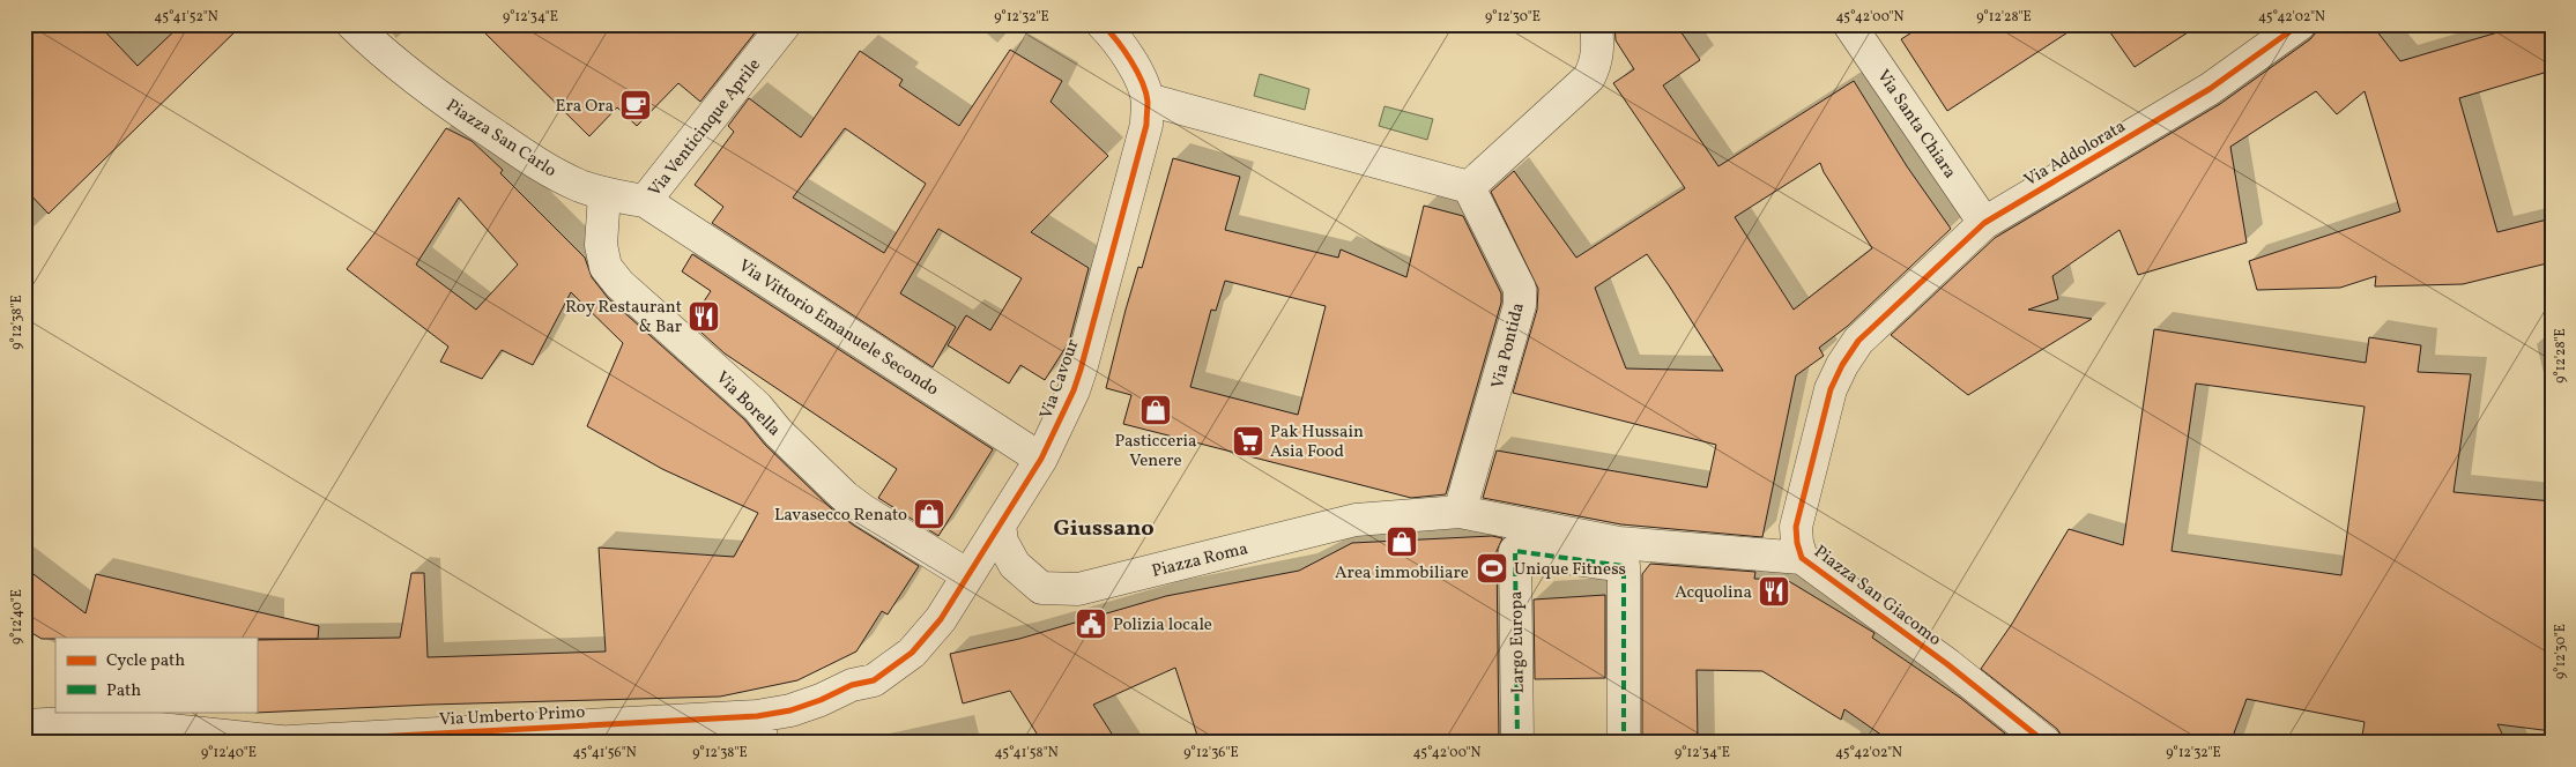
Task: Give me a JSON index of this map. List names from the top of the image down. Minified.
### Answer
{"streets":{"street":["Via Santa Chiara","Via Venticinque Aprile","Piazza San Carlo","Via Addolorata","Via Vittorio Emanuele Secondo","Via Pontida","Via Cavour","Via Borella","Piazza Roma","Piazza San Giacomo","Largo Europa","Via Umberto Primo"]},"crossings":[["Via Santa Chiara","Via Addolorata"],["Via Venticinque Aprile","Piazza San Carlo"],["Via Venticinque Aprile","Via Vittorio Emanuele Secondo"],["Piazza San Carlo","Via Vittorio Emanuele Secondo"],["Piazza San Carlo","Via Borella"],["Via Addolorata","Piazza San Giacomo"],["Via Vittorio Emanuele Secondo","Via Cavour"],["Via Pontida","Piazza Roma"],["Via Cavour","Via Borella"],["Via Cavour","Piazza Roma"],["Via Cavour","Via Umberto Primo"],["Via Borella","Piazza Roma"],["Piazza Roma","Piazza San Giacomo"]],"districts":["Giussano"],"places":{"cafe":["Era Ora"],"restaurant":["Roy Restaurant & Bar","Acquolina"],"shop":["Pasticceria Venere","Lavasecco Renato","Area immobiliare"],"supermarket":["Pak Hussain Asia Food"],"sports":["Unique Fitness"],"public building":["Polizia locale"]},"legend":["Cycle path","Path"],"coordinates":["45°41'52\"N","9°12'34\"E","9°12'32\"E","9°12'30\"E","45°42'00\"N","9°12'28\"E","45°42'02\"N","9°12'38\"E","9°12'40\"E","45°41'56\"N","45°41'58\"N","9°12'36\"E"]}
